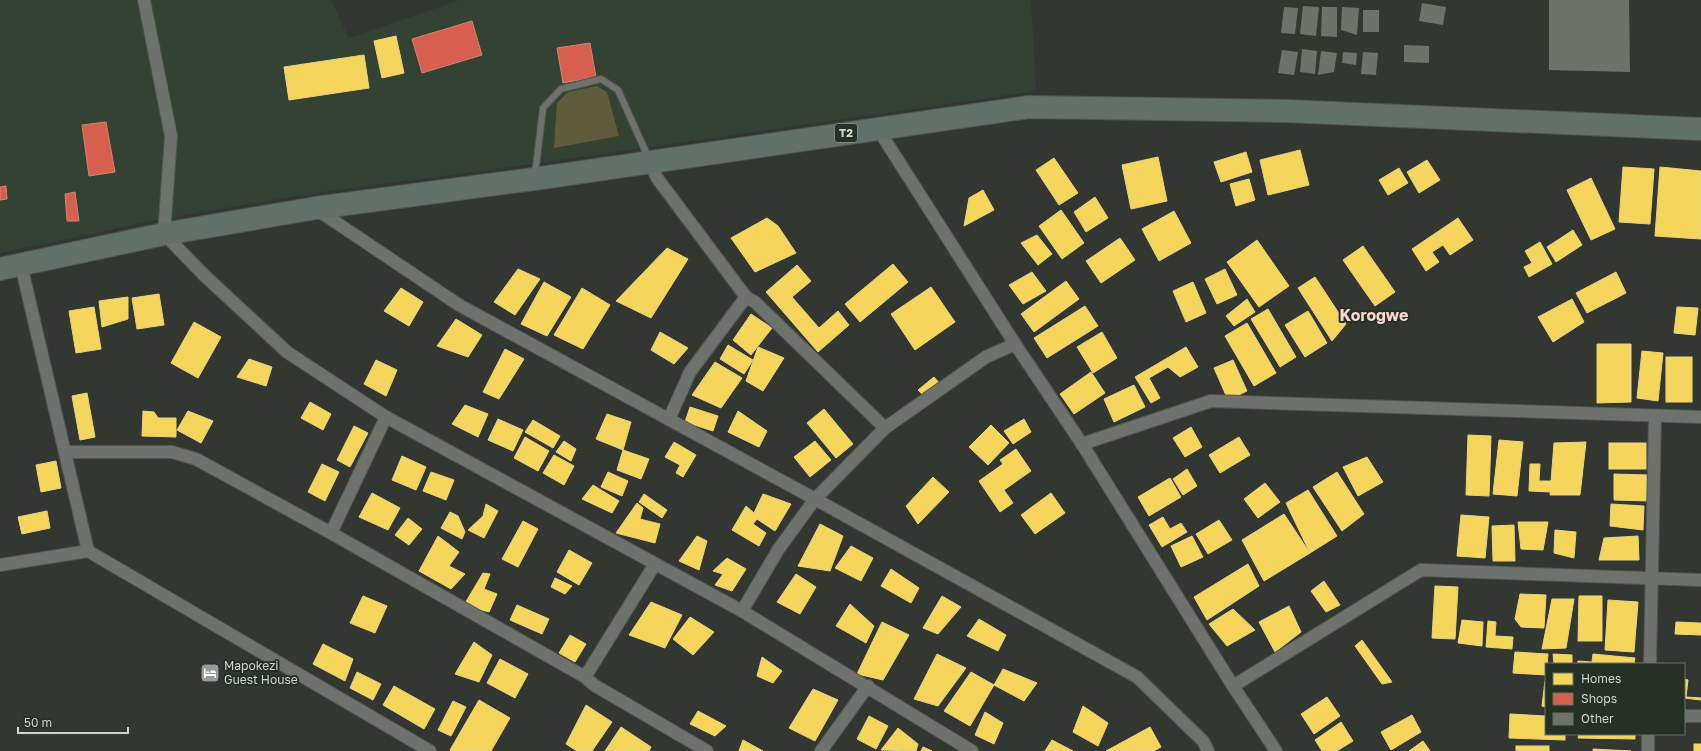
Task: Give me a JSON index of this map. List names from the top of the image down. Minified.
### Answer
{"streets":{"highway":["T2"]},"districts":["Korogwe"],"places":{"hotel":["Mapokezi Guest House"]},"legend":["Homes","Shops","Other"],"scale_bar":"50 m"}
